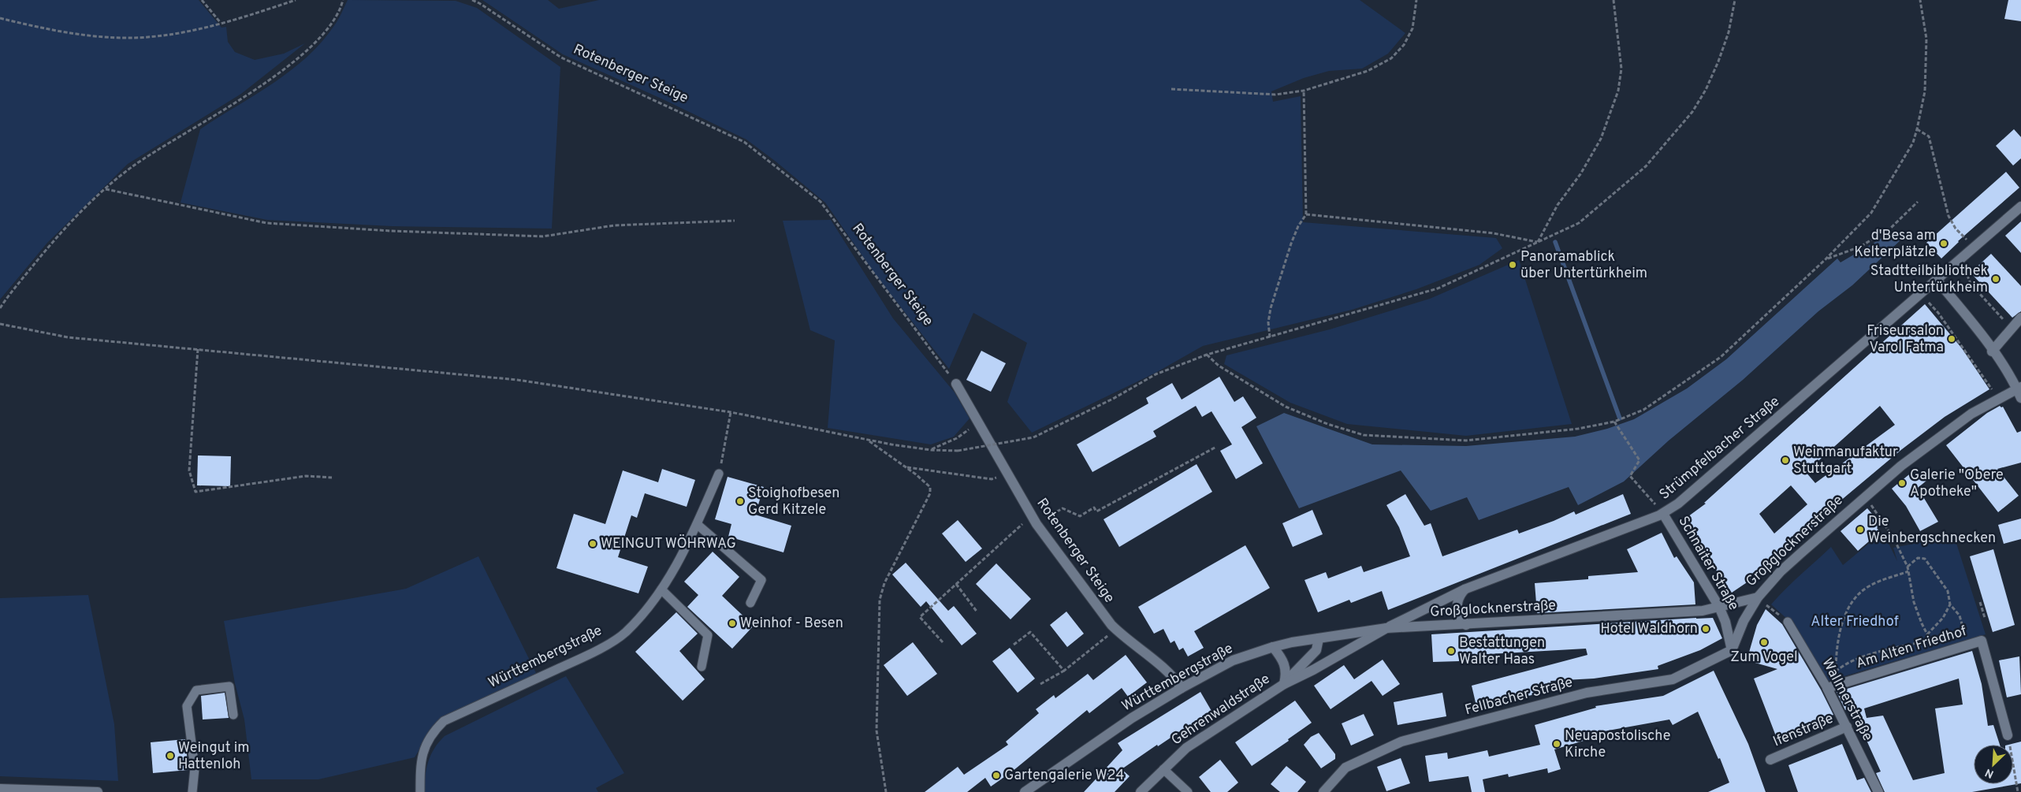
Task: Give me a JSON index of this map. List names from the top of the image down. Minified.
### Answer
{"streets":{"street":["Rotenberger Steige","Strümpfelbacher Straße","Großglocknerstraße","Schnaiter Straße","Am Alten Friedhof","Württembergstraße","Fellbacher Straße","Wallmerstraße","Gehrenwaldstraße","Ifenstraße"]},"crossings":[["Rotenberger Steige","Württembergstraße"],["Strümpfelbacher Straße","Großglocknerstraße"],["Strümpfelbacher Straße","Schnaiter Straße"],["Strümpfelbacher Straße","Württembergstraße"],["Strümpfelbacher Straße","Gehrenwaldstraße"],["Großglocknerstraße","Schnaiter Straße"],["Großglocknerstraße","Württembergstraße"],["Großglocknerstraße","Gehrenwaldstraße"],["Schnaiter Straße","Fellbacher Straße"],["Am Alten Friedhof","Wallmerstraße"],["Württembergstraße","Gehrenwaldstraße"],["Wallmerstraße","Ifenstraße"]],"parks":["Alter Friedhof"],"places":["d'Besa am Kelterplätzle","Panoramablick über Untertürkheim","Stadtteilbibliothek Untertürkheim","Friseursalon Varol Fatma","Weinmanufaktur Stuttgart","Galerie \"Obere Apotheke\"","Stoighofbesen Gerd Kitzele","Die Weinbergschnecken","WEINGUT WÖHRWAG","Weinhof - Besen","Hotel Waldhorn","Zum Vogel","Bestattungen Walter Haas","Neuapostolische Kirche","Weingut im Hattenloh","Gartengalerie W24"],"north":"bottom left"}
